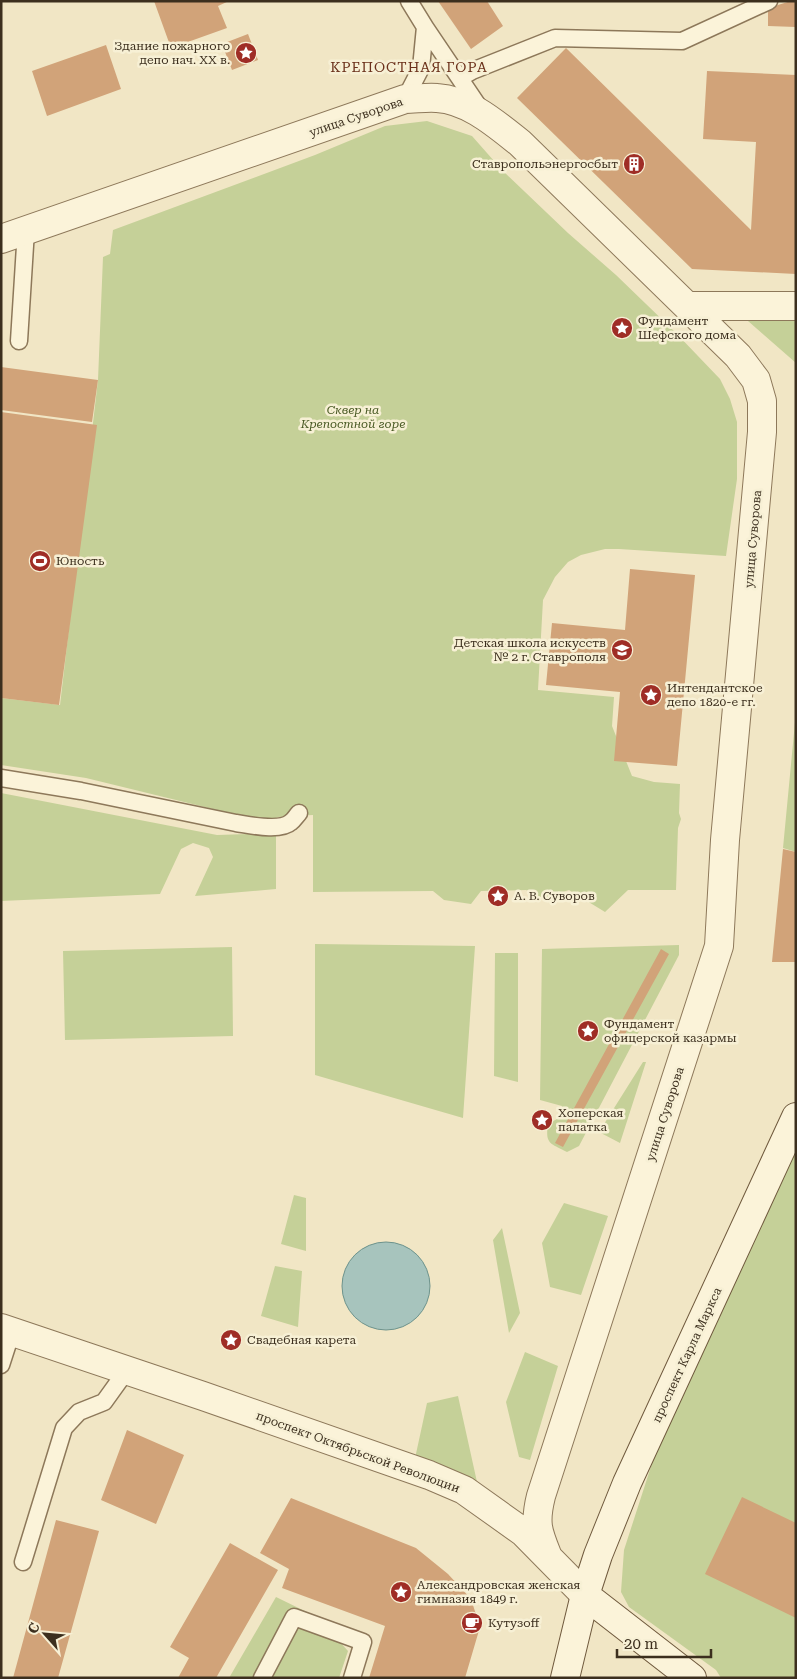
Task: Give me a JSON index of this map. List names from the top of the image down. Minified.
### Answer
{"streets":{"street":["улица Суворова","проспект Карла Маркса","проспект Октябрьской Революции"]},"crossings":[["улица Суворова","проспект Октябрьской Революции"],["проспект Карла Маркса","проспект Октябрьской Революции"]],"districts":["КРЕПОСТНАЯ ГОРА"],"parks":["Сквер на Крепостной горе"],"places":{"place":["Здание пожарного депо нач. ХХ в.","Фундамент Шефского дома","Интендантское депо 1820-е гг.","А. В. Суворов","Фундамент офицерской казармы","Хоперская палатка","Свадебная карета","Александровская женская гимназия 1849 г."],"building":["Ставропольэнергосбыт"],"sports":["Юность"],"school or university":["Детская школа искусств № 2 г. Ставрополя"],"cafe":["Кутузоff"]},"scale_bar":"20 m","north":"top left"}
